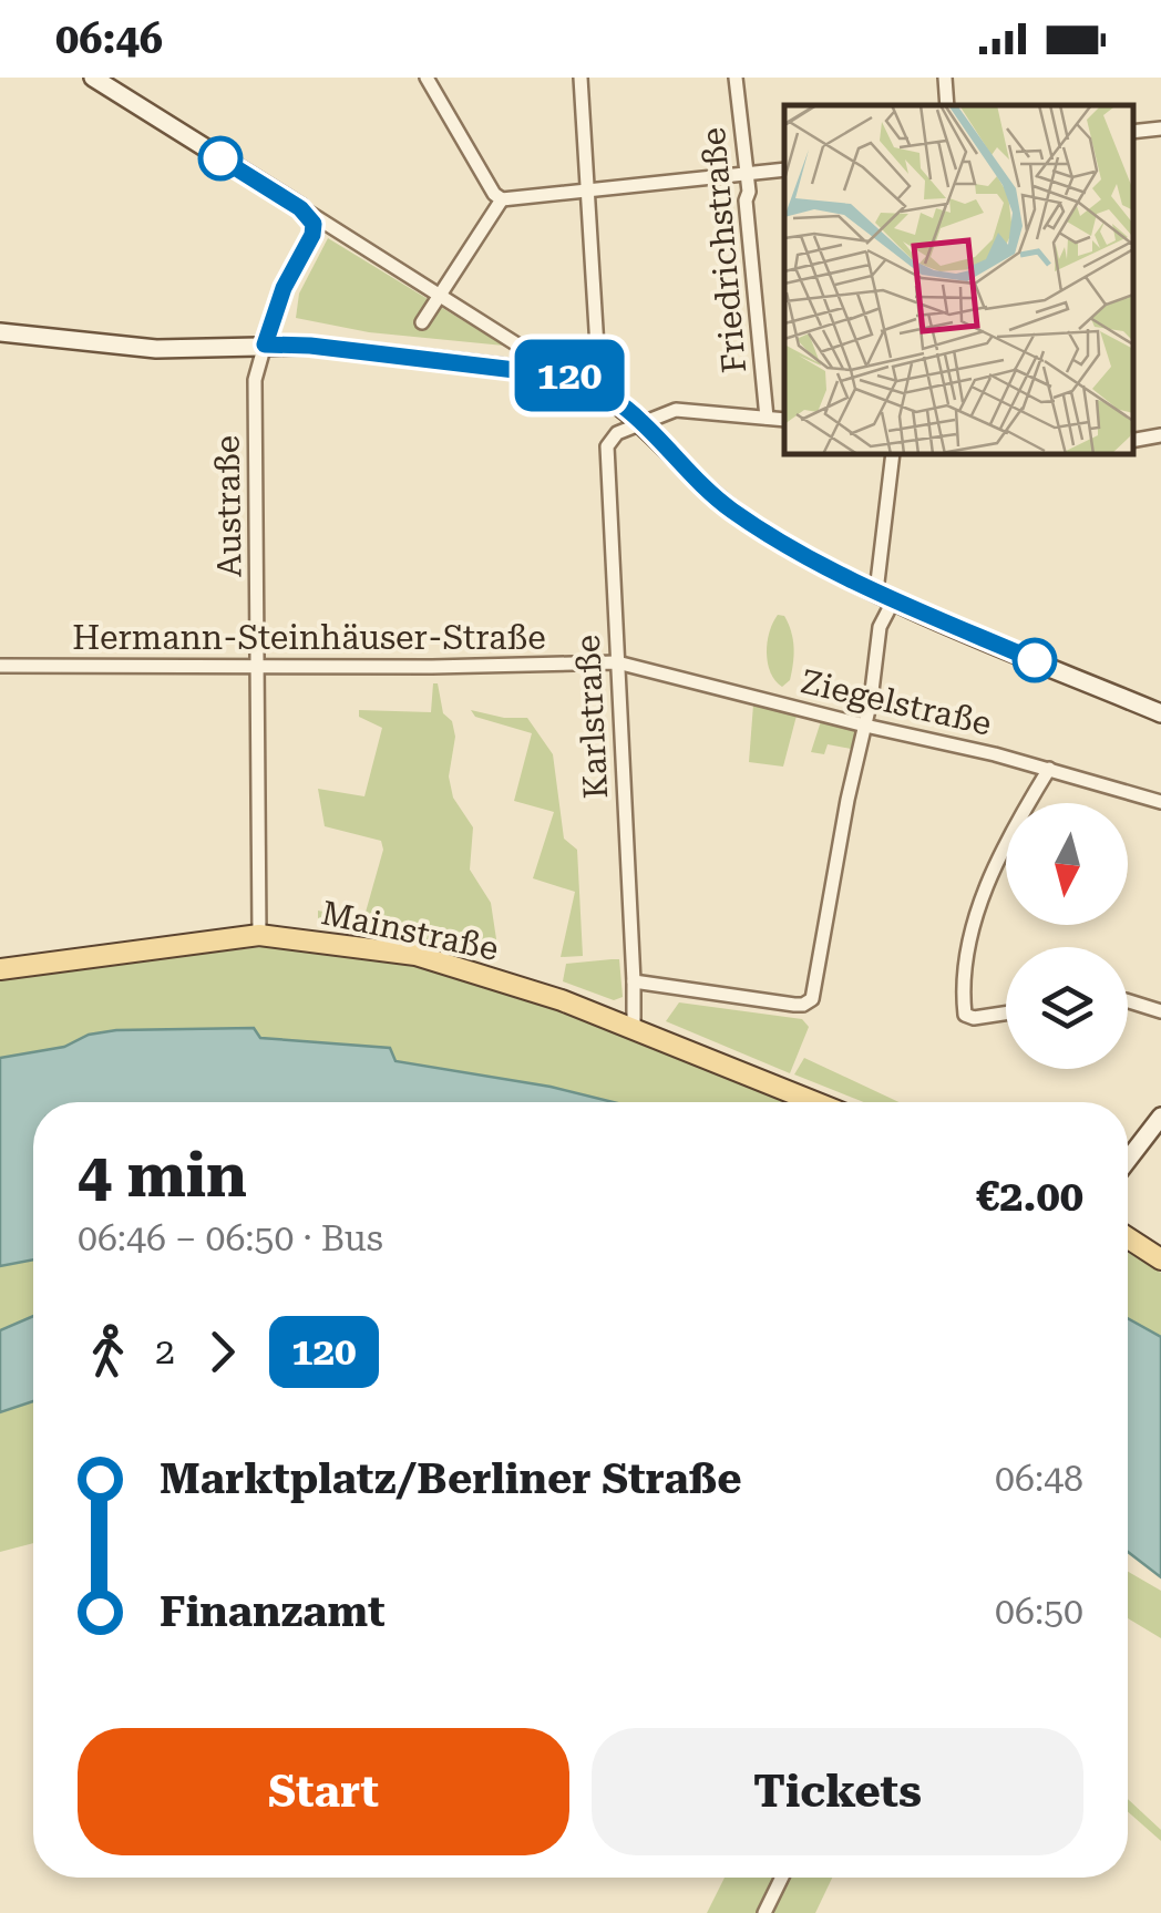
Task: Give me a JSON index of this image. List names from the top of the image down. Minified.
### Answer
{"streets":{"main road":["Mainstraße"],"street":["Friedrichstraße","Austraße","Hermann-Steinhäuser-Straße","Ziegelstraße","Karlstraße"]},"crossings":[["Austraße","Hermann-Steinhäuser-Straße"],["Austraße","Mainstraße"],["Hermann-Steinhäuser-Straße","Ziegelstraße"],["Hermann-Steinhäuser-Straße","Karlstraße"],["Ziegelstraße","Karlstraße"],["Karlstraße","Mainstraße"]],"lines":["bus line 120"],"north":"bottom","page":{"status":"06:46","on_map":"120","heading":["4 min","06:46 – 06:50 · Bus","€2.00"],"legs":["2","120"],"list":[{"name":"Marktplatz/Berliner Straße","value":"06:48"},{"name":"Finanzamt","value":"06:50"}],"buttons":["Start","Tickets"]}}
